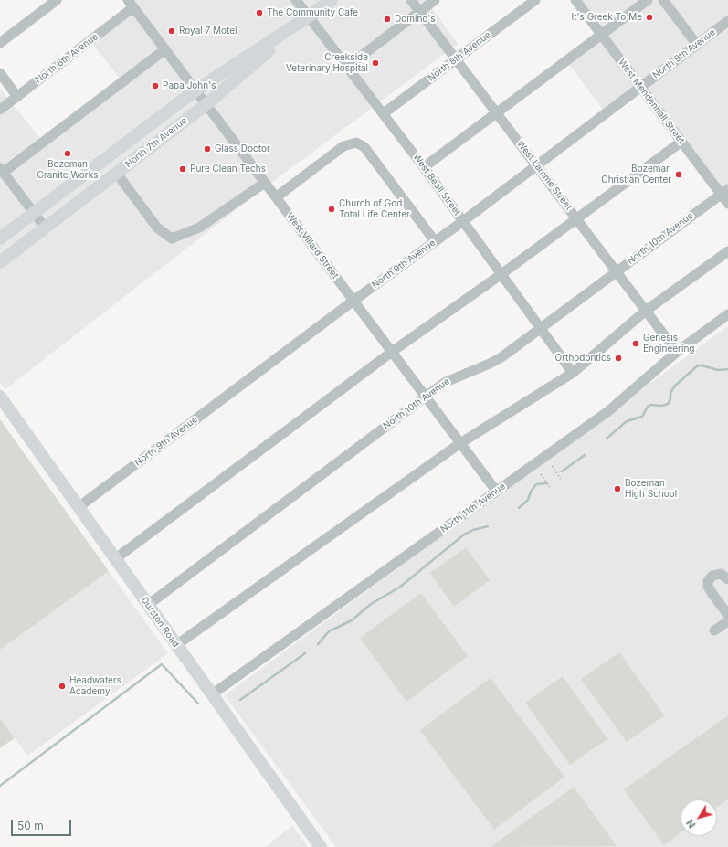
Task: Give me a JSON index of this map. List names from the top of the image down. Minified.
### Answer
{"streets":{"main road":["North 7th Avenue","Durston Road"],"street":["North 9th Avenue","North 8th Avenue","North 6th Avenue","West Mendenhall Street","West Lamme Street","West Beall Street","North 10th Avenue","West Villard Street","North 11th Avenue"]},"crossings":[["North 9th Avenue","West Mendenhall Street"],["North 9th Avenue","West Lamme Street"],["North 9th Avenue","West Beall Street"],["North 9th Avenue","West Villard Street"],["North 9th Avenue","Durston Road"],["North 8th Avenue","West Lamme Street"],["North 8th Avenue","West Beall Street"],["North 6th Avenue","West Villard Street"],["West Mendenhall Street","North 10th Avenue"],["North 7th Avenue","West Beall Street"],["North 7th Avenue","West Villard Street"],["West Lamme Street","North 10th Avenue"],["West Lamme Street","North 11th Avenue"],["West Beall Street","North 10th Avenue"],["North 10th Avenue","West Villard Street"],["North 10th Avenue","Durston Road"],["West Villard Street","North 11th Avenue"],["North 11th Avenue","Durston Road"]],"places":["The Community Cafe","It's Greek To Me","Domino's","Royal 7 Motel","Creekside Veterinary Hospital","Papa John's","Glass Doctor","Bozeman Granite Works","Pure Clean Techs","Bozeman Christian Center","Church of God Total Life Center","Genesis Engineering","Orthodontics","Bozeman High School","Headwaters Academy"],"scale_bar":"50 m","north":"bottom left"}
